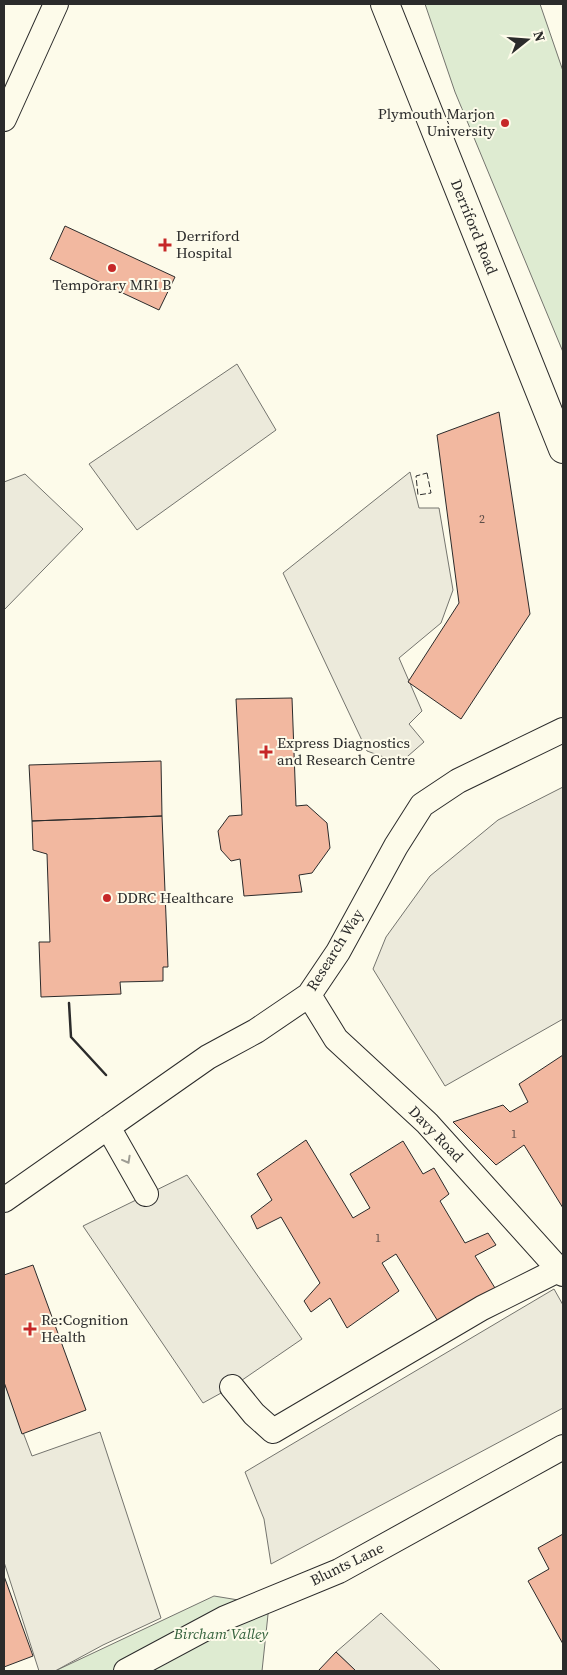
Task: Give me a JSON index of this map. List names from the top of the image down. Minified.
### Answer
{"streets":{"main road":["Derriford Road"],"street":["Research Way","Davy Road","Blunts Lane"]},"crossings":[["Research Way","Davy Road"]],"parks":["Bircham Valley"],"places":{"other":["Plymouth Marjon University","Temporary MRI B","DDRC Healthcare"],"health":["Derriford Hospital","Express Diagnostics and Research Centre","Re:Cognition Health"]},"house_numbers":["2","1","1"],"north":"right"}
